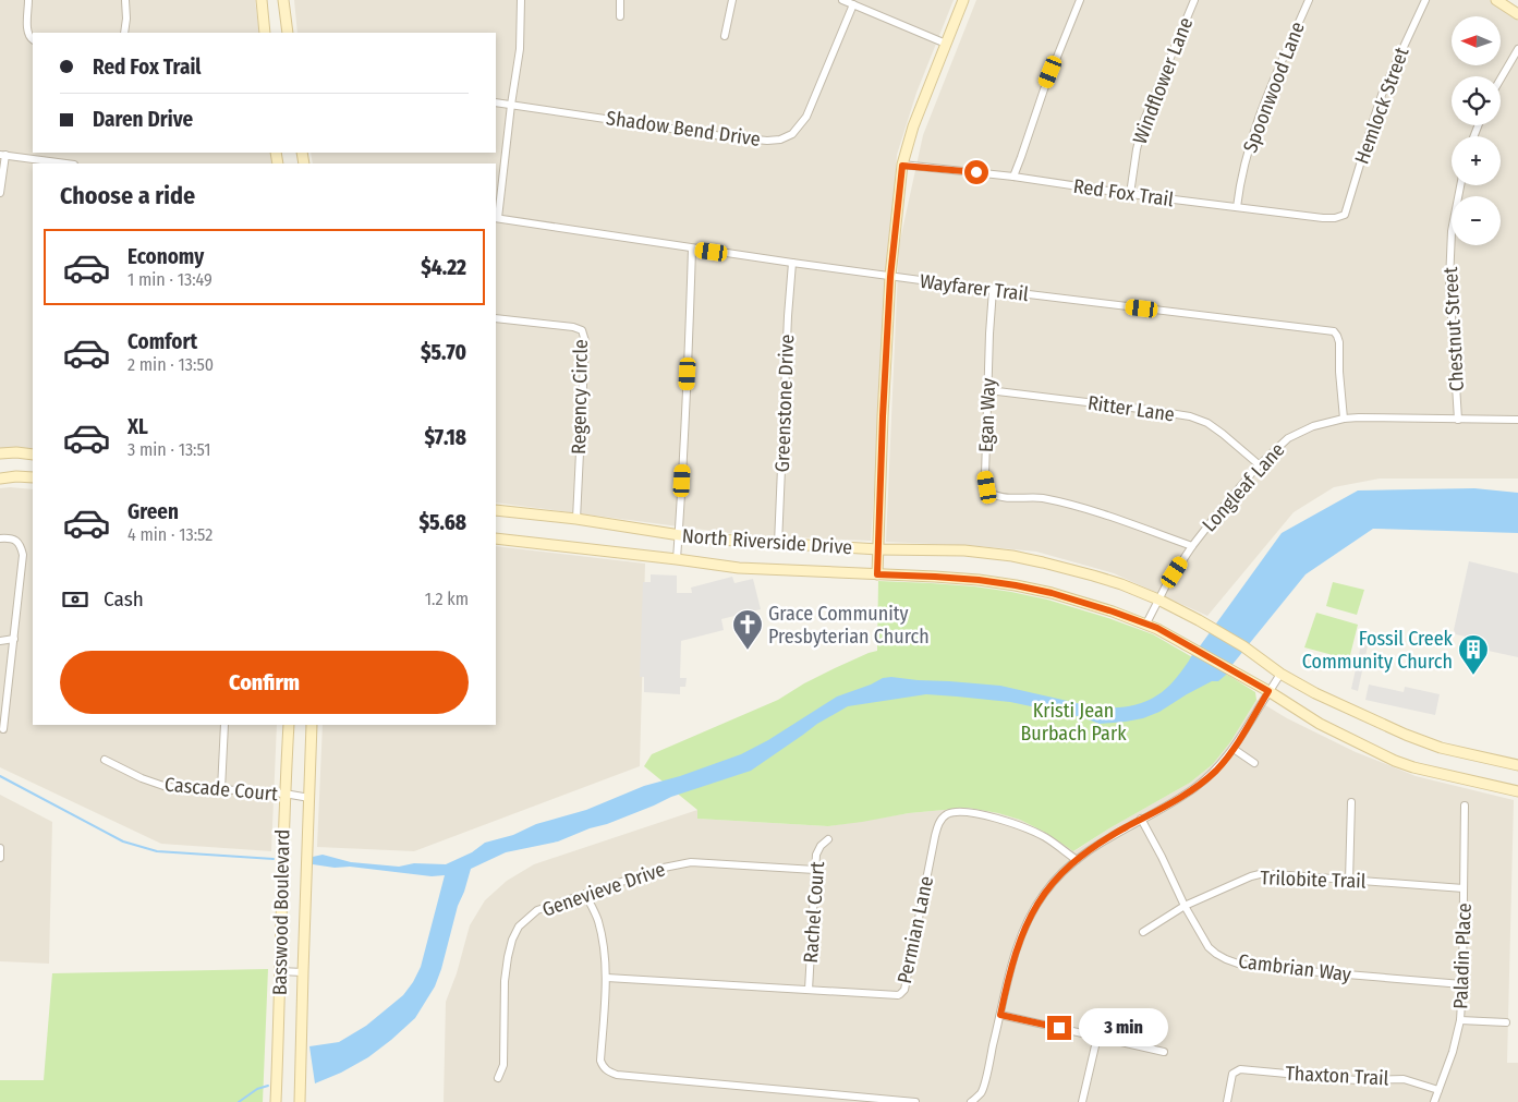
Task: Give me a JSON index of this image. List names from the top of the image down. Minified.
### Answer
{"streets":{"main road":["North Riverside Drive","Basswood Boulevard"],"street":["Windflower Lane","Spoonwood Lane","Hemlock Street","Shadow Bend Drive","Red Fox Trail","Wayfarer Trail","Chestnut Street","Regency Circle","Greenstone Drive","Ritter Lane","Egan Way","Longleaf Lane","Cascade Court","Trilobite Trail","Genevieve Drive","Rachel Court","Permian Lane","Paladin Place","Cambrian Way","Thaxton Trail"]},"crossings":[["Windflower Lane","Red Fox Trail"],["Spoonwood Lane","Red Fox Trail"],["Hemlock Street","Red Fox Trail"],["Wayfarer Trail","Greenstone Drive"],["Wayfarer Trail","Egan Way"],["Wayfarer Trail","Longleaf Lane"],["Chestnut Street","Longleaf Lane"],["Regency Circle","North Riverside Drive"],["Greenstone Drive","North Riverside Drive"],["Ritter Lane","Egan Way"],["Ritter Lane","Longleaf Lane"],["Egan Way","Longleaf Lane"],["Longleaf Lane","North Riverside Drive"],["Cascade Court","Basswood Boulevard"],["Trilobite Trail","Paladin Place"],["Trilobite Trail","Cambrian Way"],["Genevieve Drive","Rachel Court"],["Rachel Court","Permian Lane"],["Paladin Place","Cambrian Way"],["Paladin Place","Thaxton Trail"]],"parks":["Kristi Jean Burbach Park"],"places":{"church":["Grace Community Presbyterian Church"],"building":["Fossil Creek Community Church"]},"north":"left","page":{"map_buttons":["+","−"],"banner":["Red Fox Trail","Daren Drive"],"heading":"Choose a ride","list":[{"name":"Economy","note":"1 min · 13:49","value":"$4.22"},{"name":"Comfort","note":"2 min · 13:50","value":"$5.70"},{"name":"XL","note":"3 min · 13:51","value":"$7.18"},{"name":"Green","note":"4 min · 13:52","value":"$5.68"}],"pay":["Cash","1.2 km"],"buttons":"Confirm","bubble":"3 min"}}
